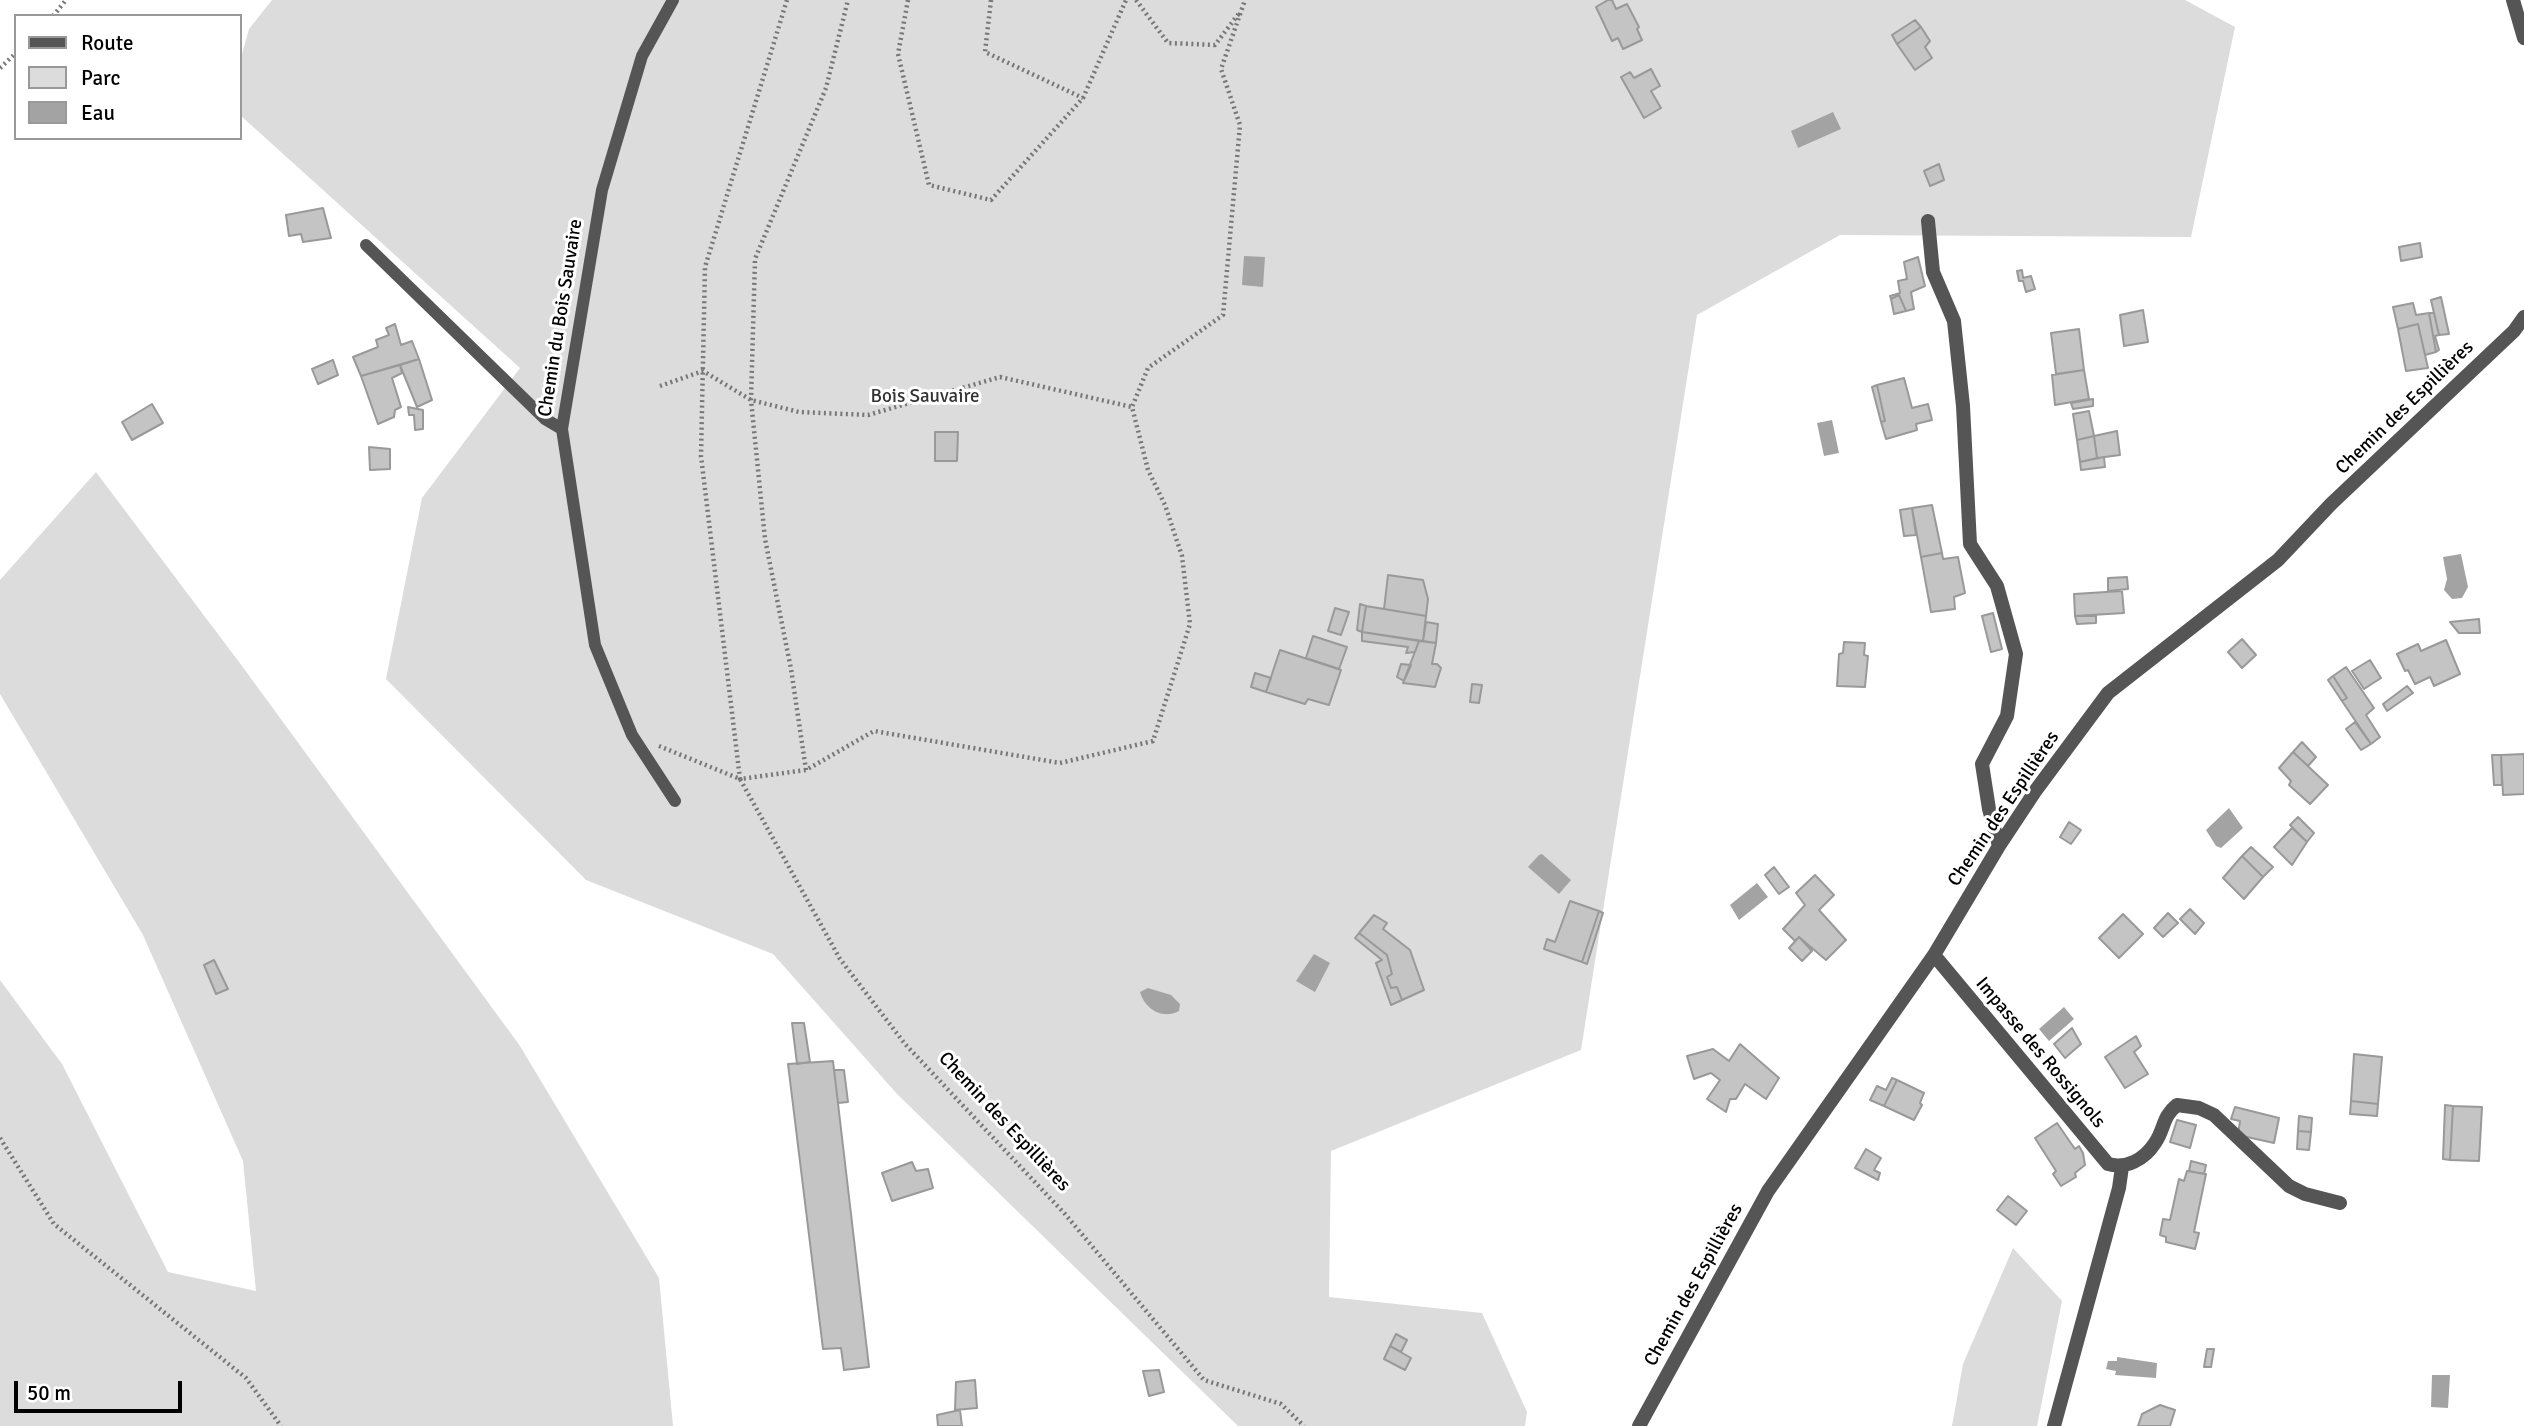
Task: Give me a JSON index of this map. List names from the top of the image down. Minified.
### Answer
{"streets":{"street":["Chemin des Espillières","Impasse des Rossignols"],"lane":["Chemin du Bois Sauvaire"]},"crossings":[["Chemin des Espillières","Impasse des Rossignols"]],"parks":["Bois Sauvaire"],"legend":["Route","Parc","Eau"],"scale_bar":"50 m"}
